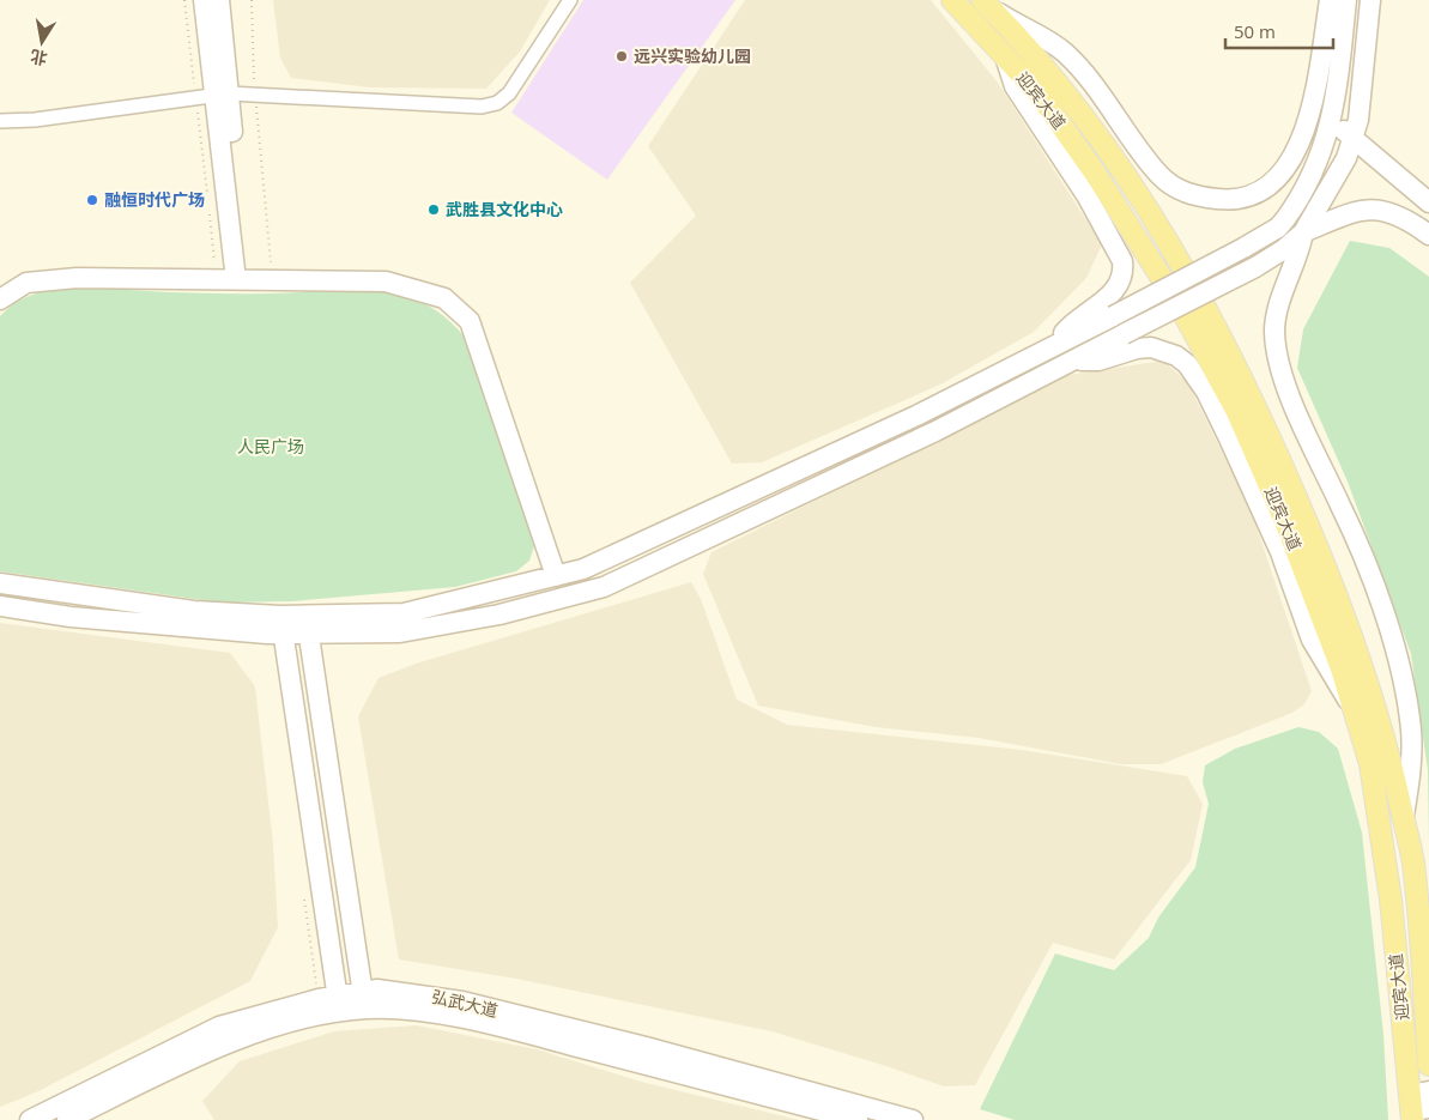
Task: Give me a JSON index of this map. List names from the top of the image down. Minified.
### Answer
{"streets":{"main road":["迎宾大道","弘武大道"]},"parks":["人民广场"],"places":["远兴实验幼儿园","融恒时代广场","武胜县文化中心"],"scale_bar":"50 m","north":"bottom"}
